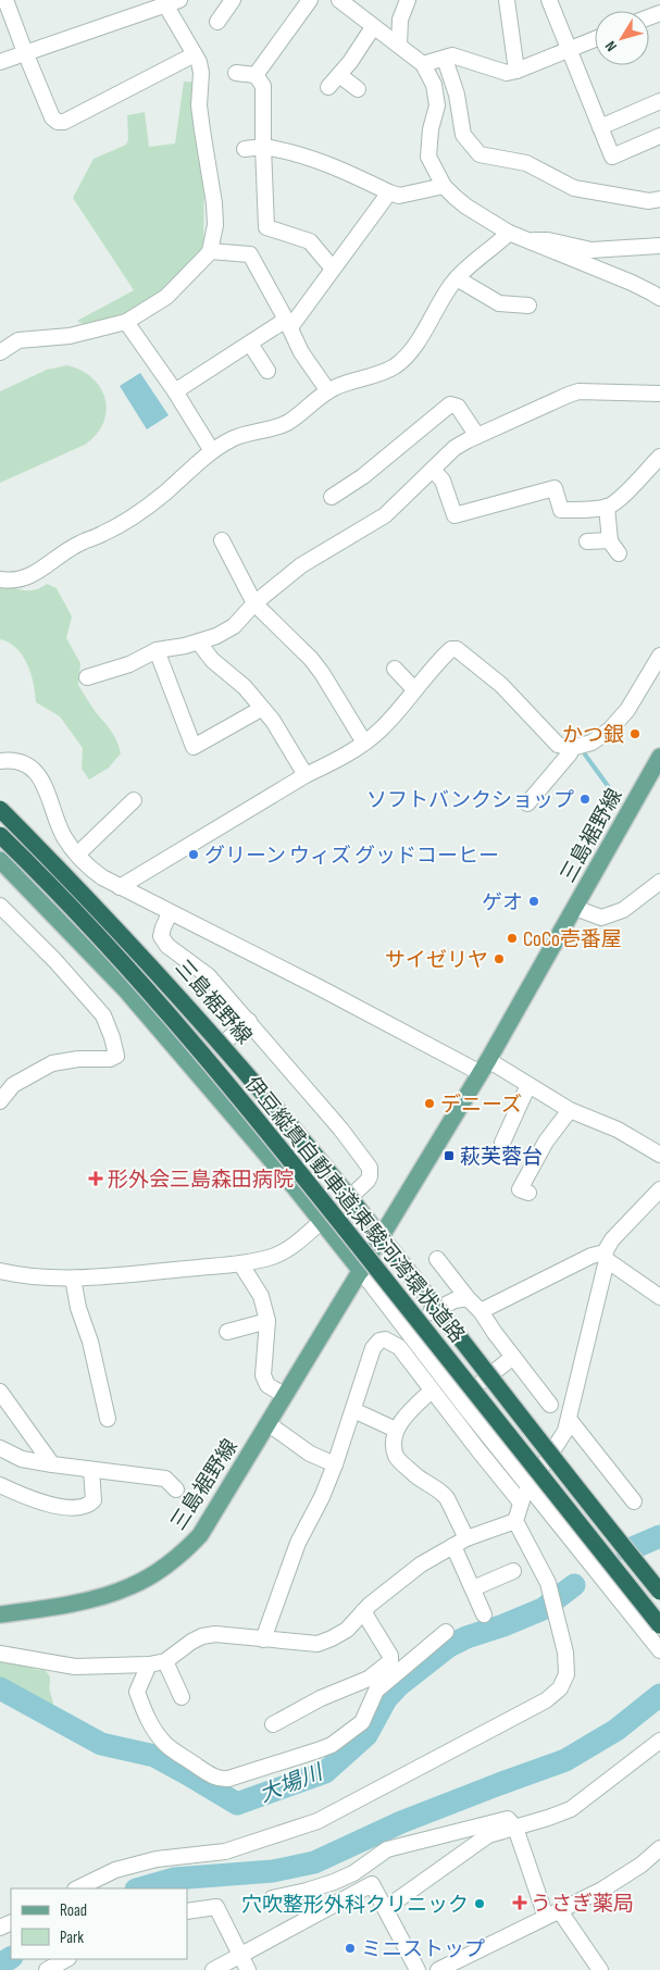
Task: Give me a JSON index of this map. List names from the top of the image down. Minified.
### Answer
{"streets":{"highway":["伊豆縦貫自動車道;東駿河湾環状道路"],"main road":["三島裾野線"]},"water":["大場川"],"places":{"other":["かつ銀","ソフトバンクショップ","グリーン ウィズ グッドコーヒー","ゲオ","CoCo壱番屋","サイゼリヤ","デニーズ","穴吹整形外科クリニック","ミニストップ"],"transit":["萩芙蓉台"],"health":["形外会三島森田病院","うさぎ薬局"]},"legend":["Road","Park"],"north":"bottom left"}
